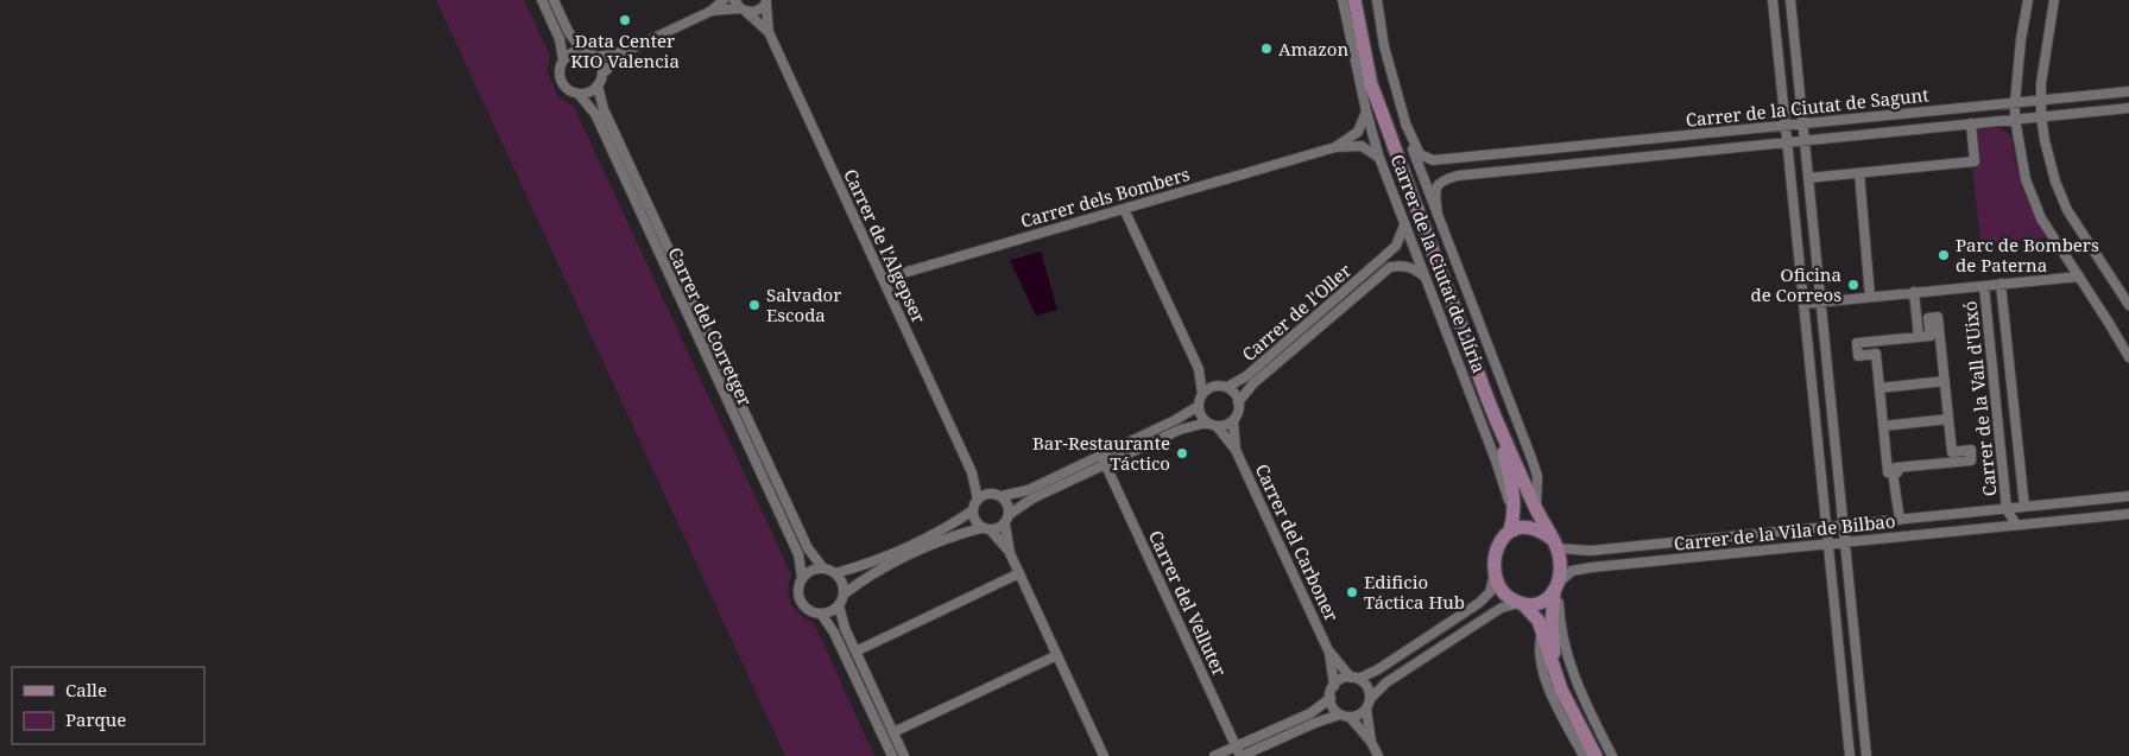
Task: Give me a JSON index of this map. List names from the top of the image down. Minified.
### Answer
{"streets":{"street":["Carrer de la Ciutat de Sagunt","Carrer dels Bombers","Carrer de l'Algepser","Carrer de la Ciutat de Llíria","Carrer de l'Oller","Carrer del Corretger","Carrer de la Vall d'Uixó","Carrer de la Vila de Bilbao","Carrer del Carboner","Carrer del Velluter"]},"crossings":[["Carrer de la Ciutat de Sagunt","Carrer de la Ciutat de Llíria"],["Carrer dels Bombers","Carrer de l'Algepser"],["Carrer dels Bombers","Carrer de la Ciutat de Llíria"],["Carrer de la Ciutat de Llíria","Carrer de l'Oller"],["Carrer de la Ciutat de Llíria","Carrer de la Vila de Bilbao"],["Carrer de l'Oller","Carrer del Carboner"],["Carrer de la Vall d'Uixó","Carrer de la Vila de Bilbao"]],"places":["Data Center KIO Valencia","Amazon","Parc de Bombers de Paterna","Oficina de Correos","Salvador Escoda","Bar-Restaurante Táctico","Edificio Táctica Hub"],"legend":["Calle","Parque"]}
